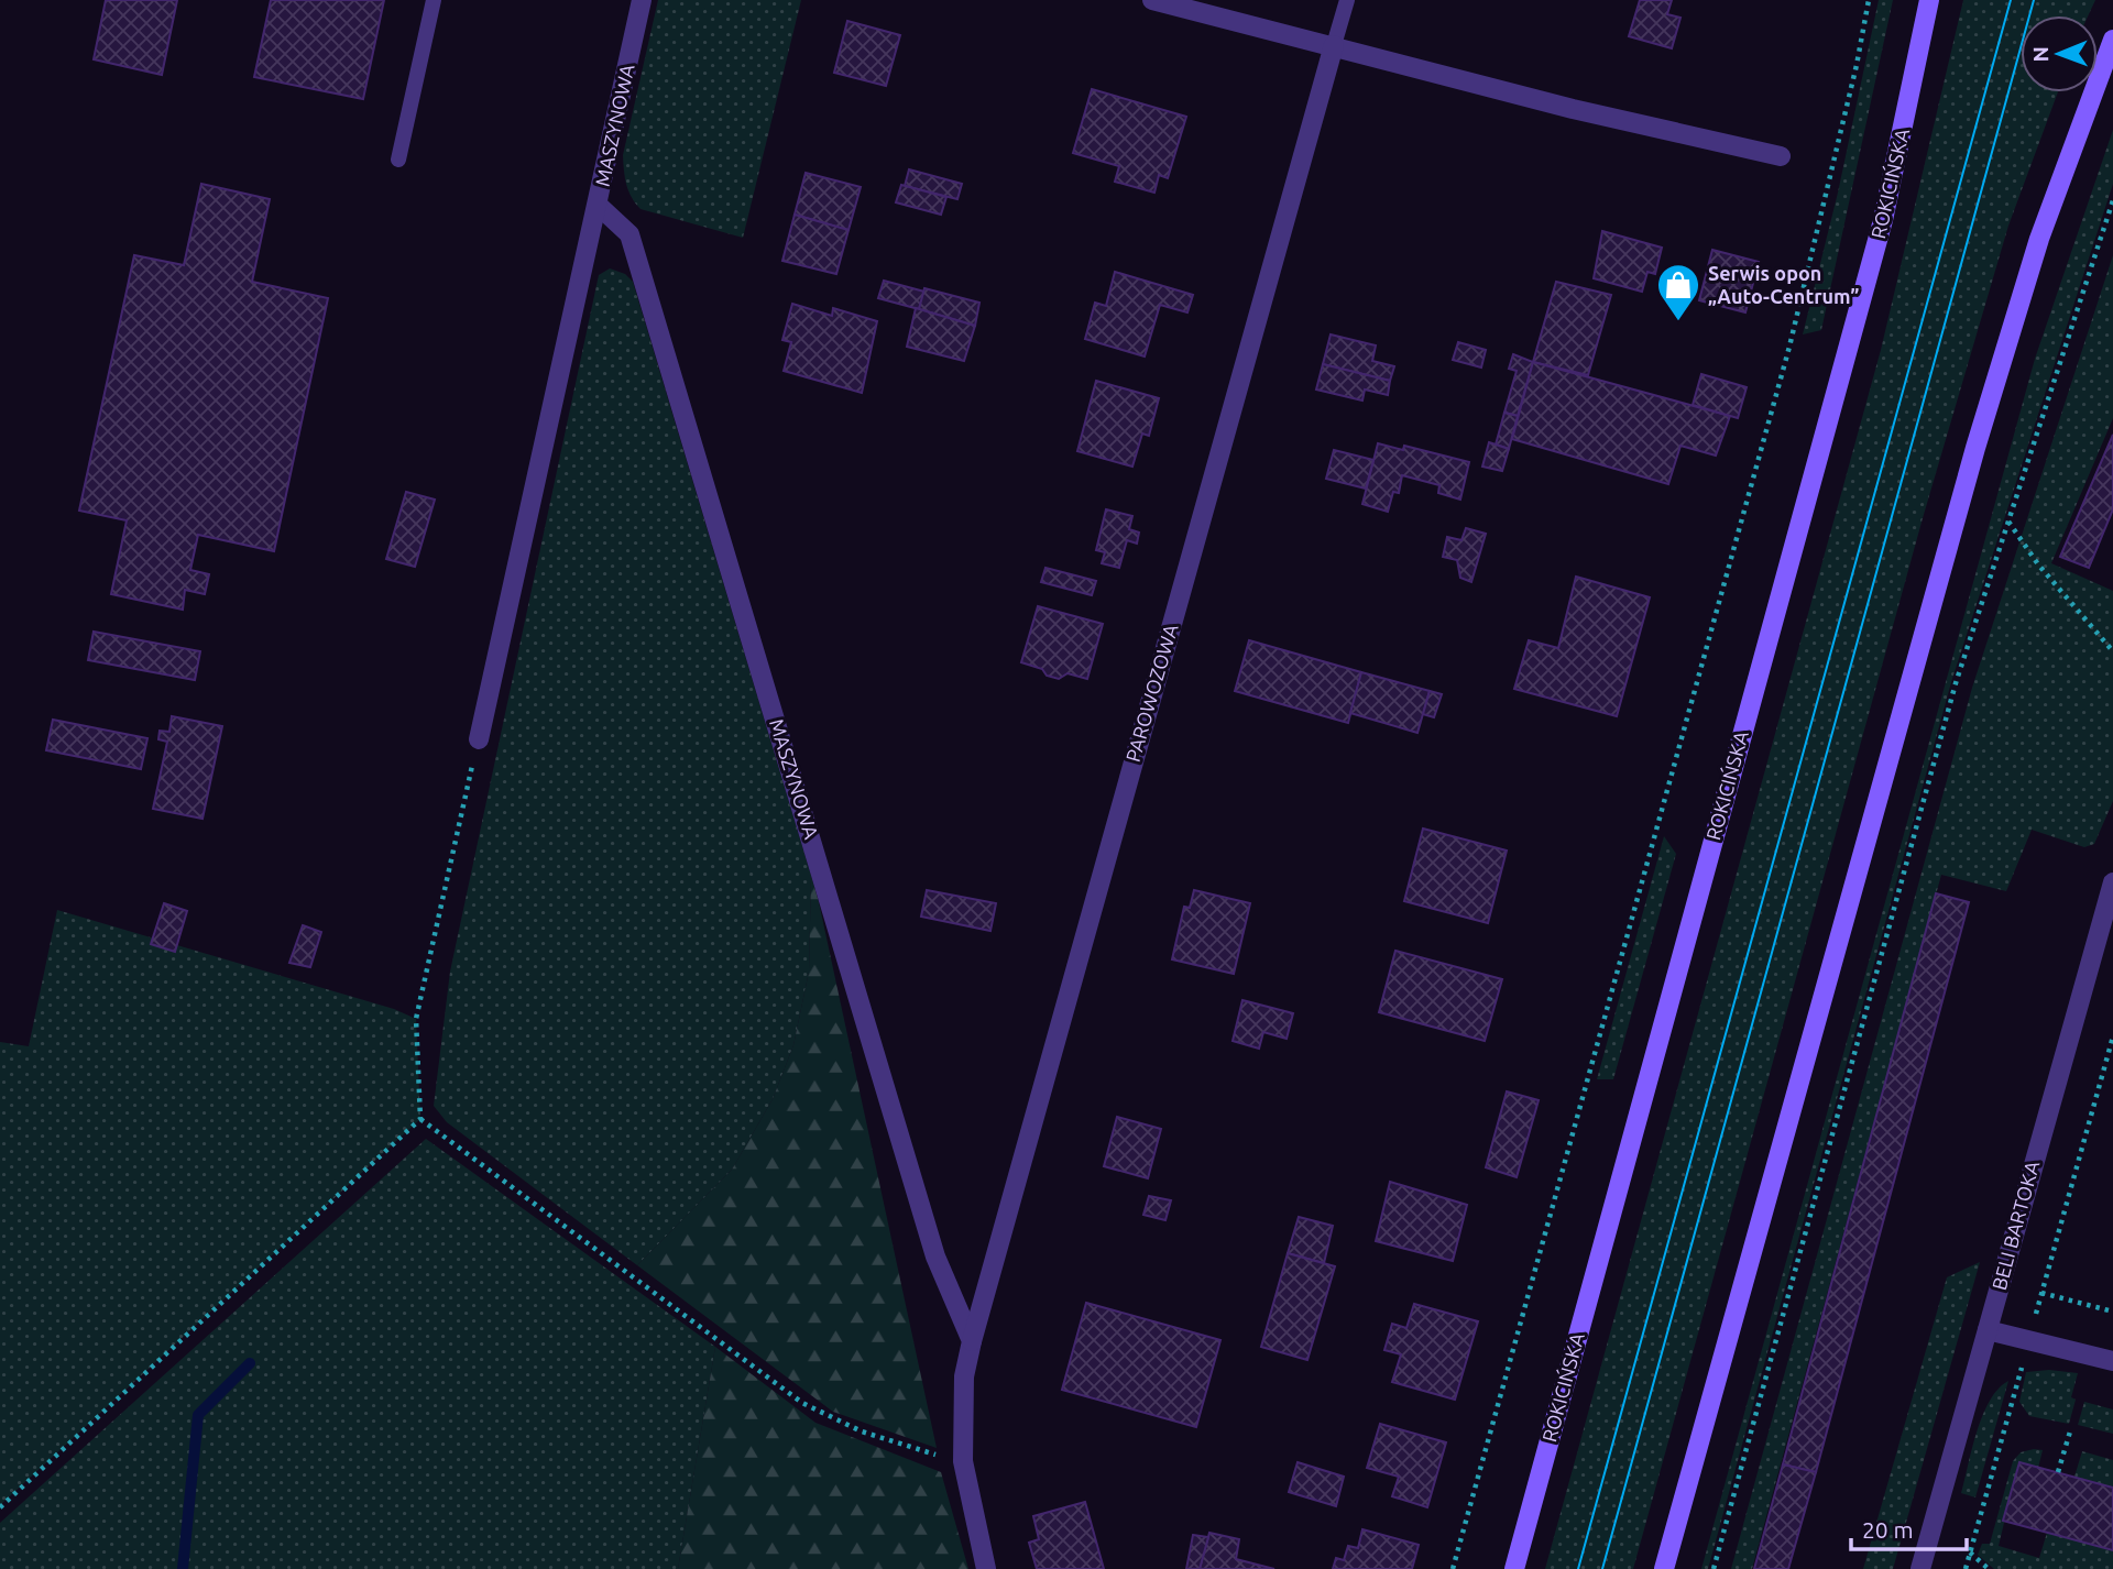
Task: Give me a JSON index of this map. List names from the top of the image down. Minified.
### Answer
{"streets":{"main road":["ROKICIŃSKA"],"street":["MASZYNOWA","PAROWOZOWA","BELI BARTOKA"]},"crossings":[["MASZYNOWA","PAROWOZOWA"]],"places":{"shop":["Serwis opon „Auto-Centrum”"]},"scale_bar":"20 m","north":"left"}
